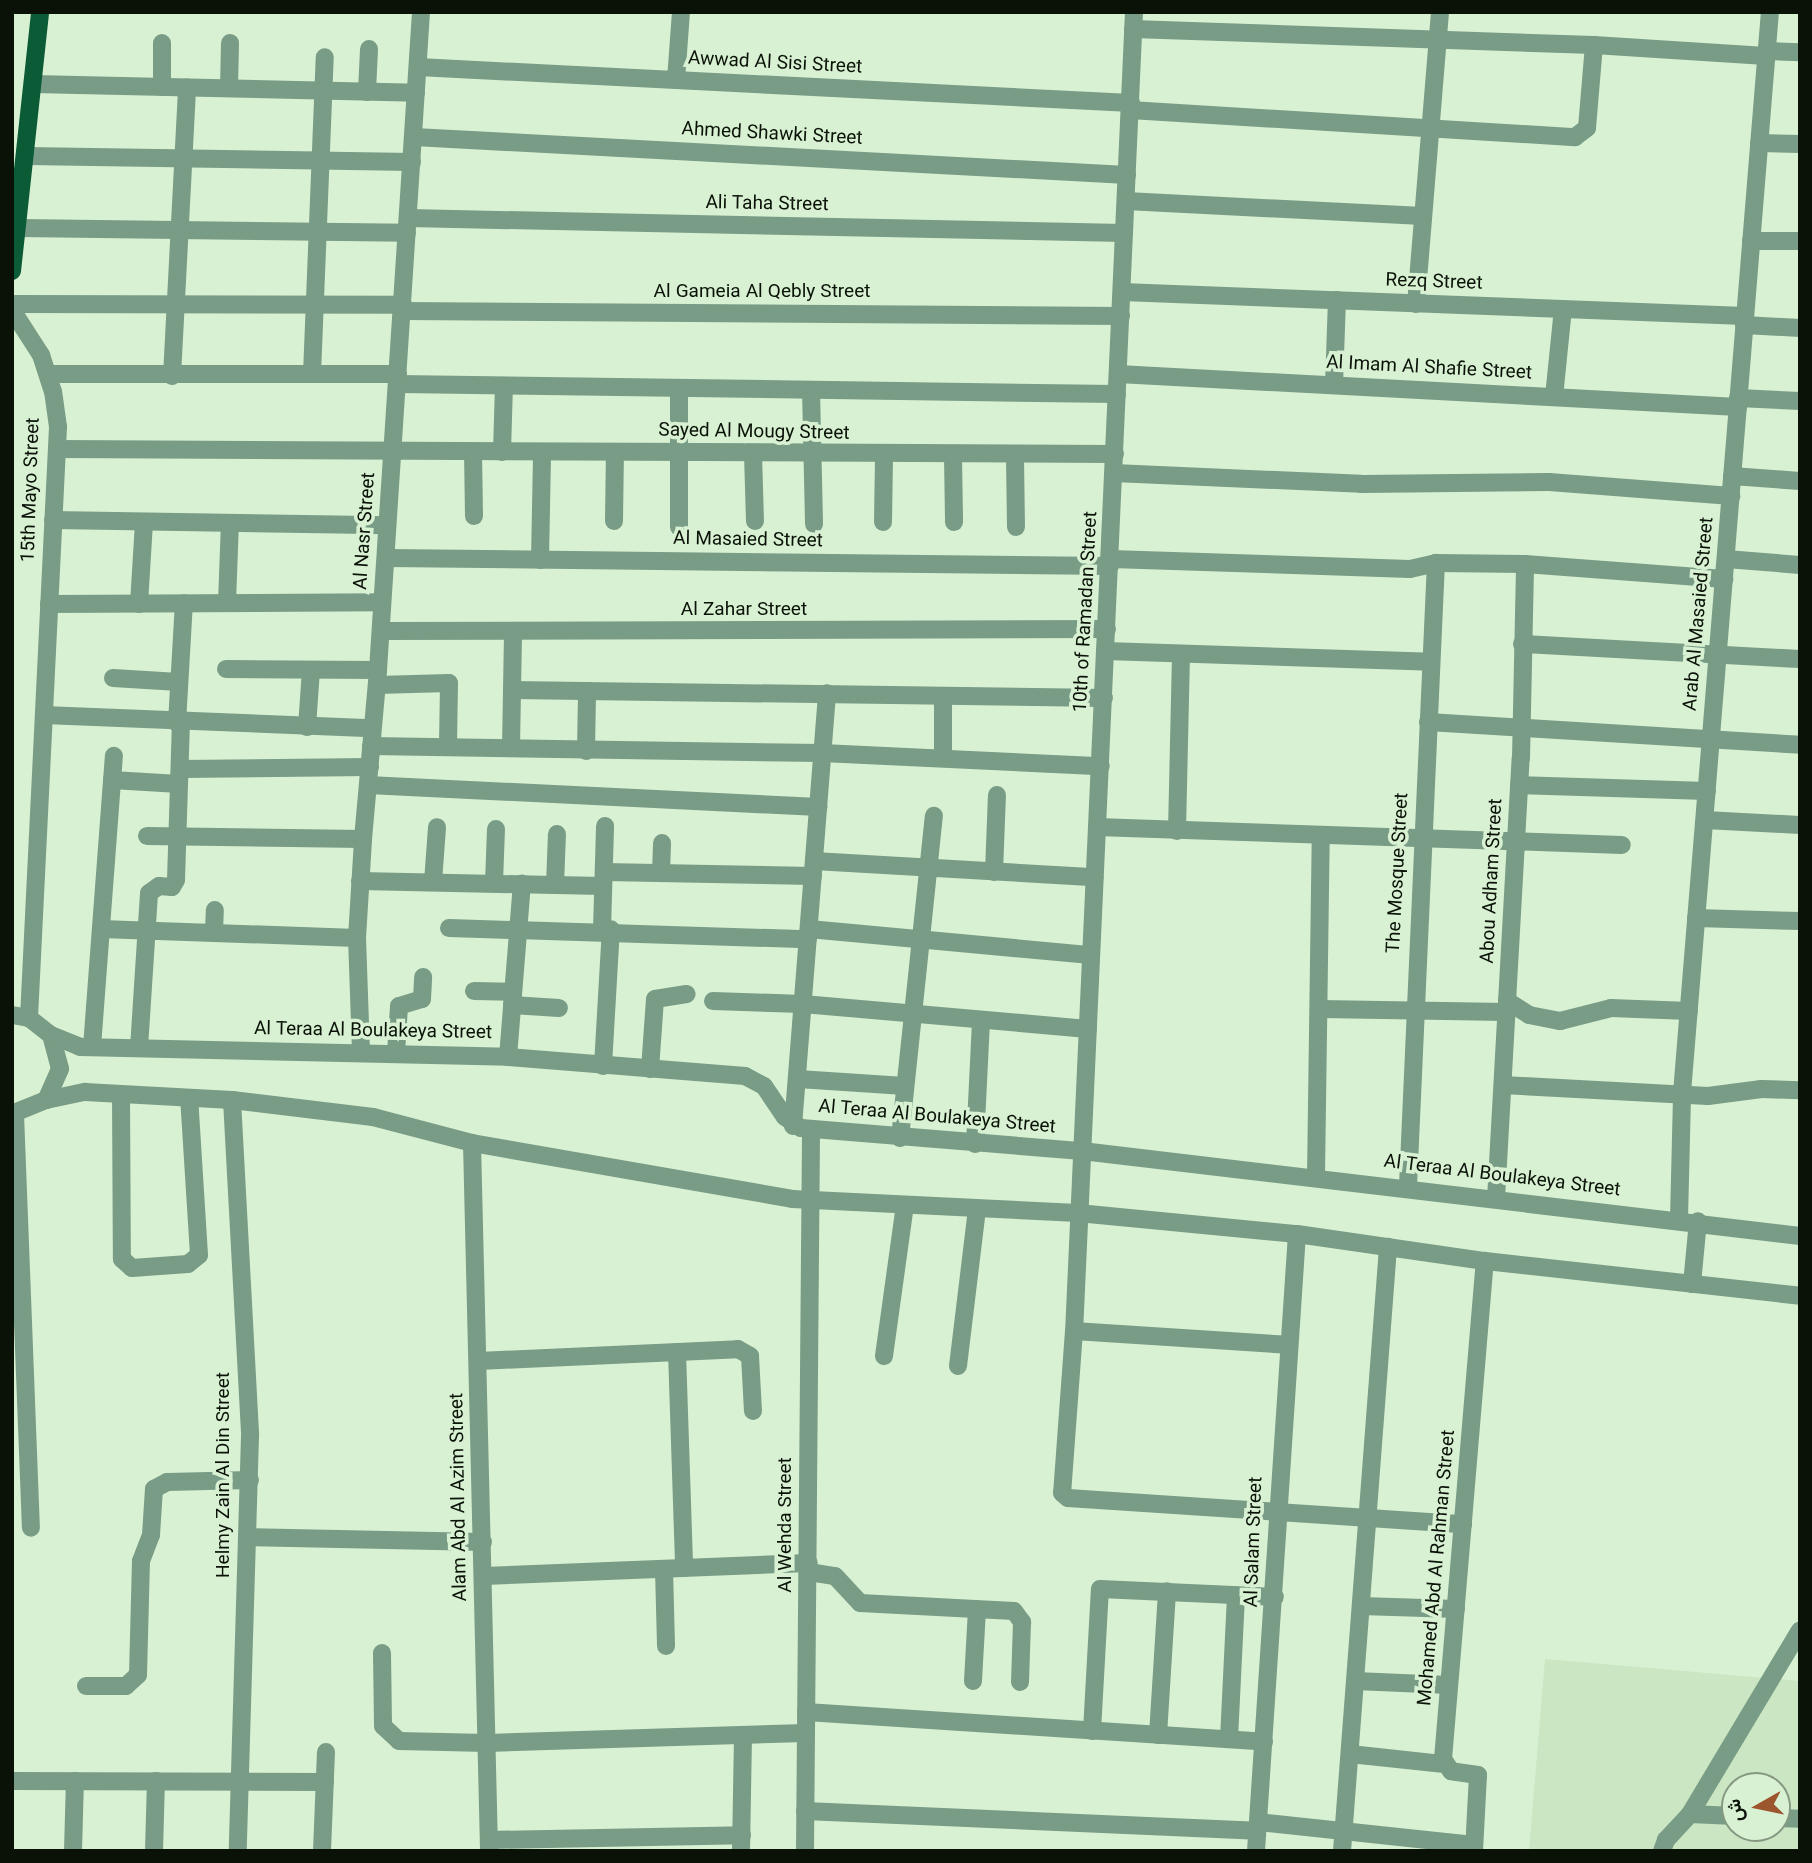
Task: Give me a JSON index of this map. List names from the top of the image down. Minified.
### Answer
{"streets":{"street":["Awwad Al Sisi Street","Ahmed Shawki Street","Ali Taha Street","Rezq Street","Al Gameia Al Qebly Street","Al Imam Al Shafie Street","Sayed Al Mougy Street","15th Mayo Street","Al Nasr Street","Al Masaied Street","Al Zahar Street","10th of Ramadan Street","Arab Al Masaied Street","The Mosque Street","Abou Adham Street","Al Teraa Al Boulakeya Street","Helmy Zain Al Din Street","Alam Abd Al Azim Street","Al Wehda Street","Al Salam Street","Mohamed Abd Al Rahman Street"]},"crossings":[["Awwad Al Sisi Street","Al Nasr Street"],["Awwad Al Sisi Street","10th of Ramadan Street"],["Ahmed Shawki Street","Al Nasr Street"],["Ahmed Shawki Street","10th of Ramadan Street"],["Ali Taha Street","Al Nasr Street"],["Ali Taha Street","10th of Ramadan Street"],["Rezq Street","10th of Ramadan Street"],["Rezq Street","Arab Al Masaied Street"],["Al Gameia Al Qebly Street","Al Nasr Street"],["Al Gameia Al Qebly Street","10th of Ramadan Street"],["Al Imam Al Shafie Street","10th of Ramadan Street"],["Al Imam Al Shafie Street","Arab Al Masaied Street"],["Sayed Al Mougy Street","15th Mayo Street"],["Sayed Al Mougy Street","Al Nasr Street"],["Sayed Al Mougy Street","10th of Ramadan Street"],["15th Mayo Street","Al Teraa Al Boulakeya Street"],["Al Nasr Street","Al Masaied Street"],["Al Nasr Street","Al Zahar Street"],["Al Nasr Street","Al Teraa Al Boulakeya Street"],["Al Masaied Street","10th of Ramadan Street"],["Al Masaied Street","Arab Al Masaied Street"],["Al Masaied Street","The Mosque Street"],["Al Masaied Street","Abou Adham Street"],["Al Zahar Street","10th of Ramadan Street"],["10th of Ramadan Street","Al Teraa Al Boulakeya Street"],["10th of Ramadan Street","Al Salam Street"],["Arab Al Masaied Street","Al Teraa Al Boulakeya Street"],["The Mosque Street","Al Teraa Al Boulakeya Street"],["Abou Adham Street","Al Teraa Al Boulakeya Street"],["Al Teraa Al Boulakeya Street","Al Wehda Street"]],"north":"left"}
